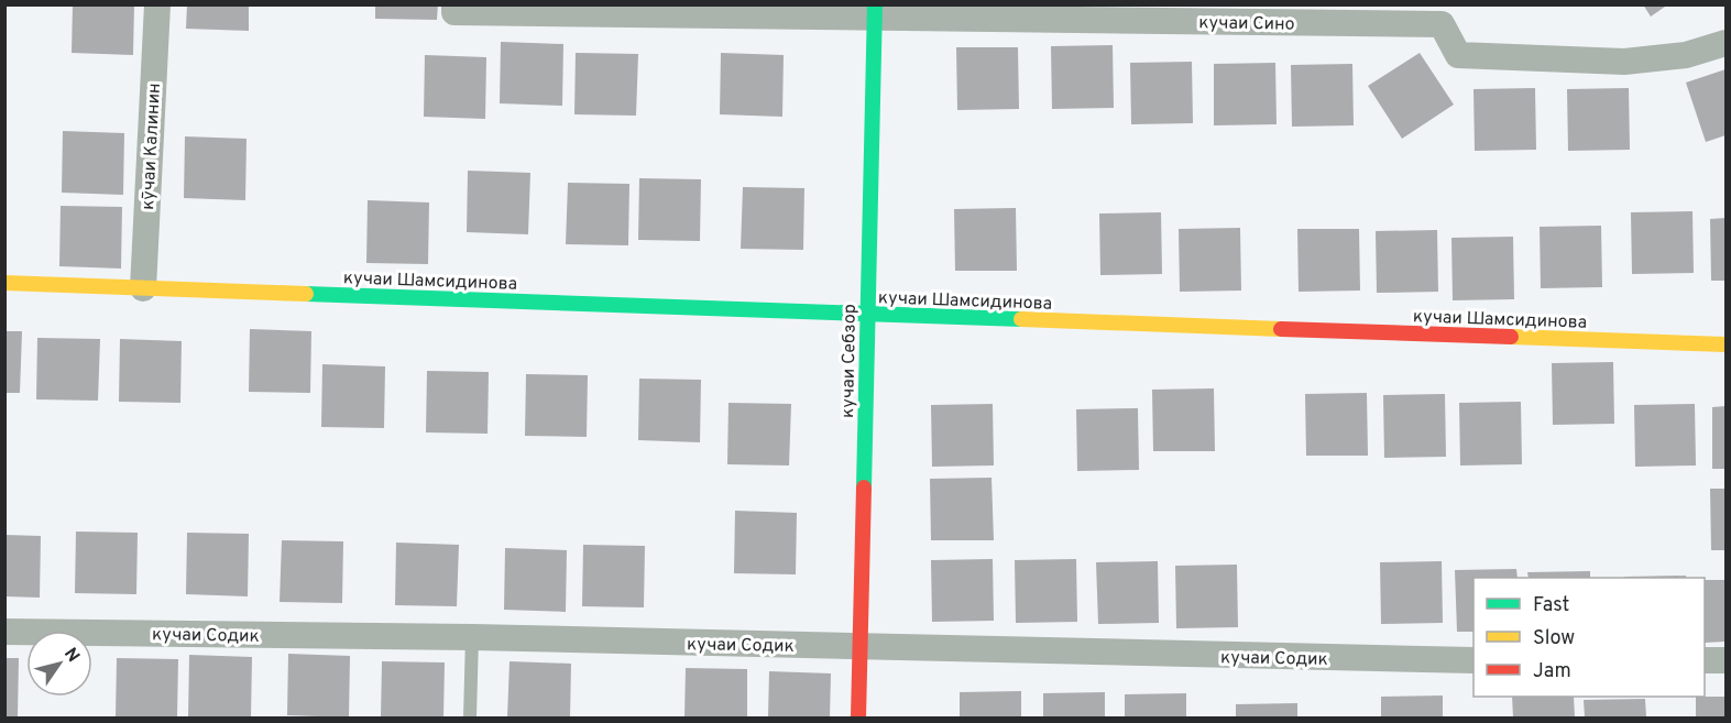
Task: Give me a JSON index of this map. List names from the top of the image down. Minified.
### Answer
{"streets":{"street":["кучаи Сино","кӯчаи Калинин","кучаи Шамсидинова","кучаи Себзор","кучаи Содик"]},"crossings":[["кучаи Сино","кучаи Себзор"],["кӯчаи Калинин","кучаи Шамсидинова"],["кучаи Шамсидинова","кучаи Себзор"],["кучаи Себзор","кучаи Содик"]],"legend":["Fast","Slow","Jam"],"north":"top right"}
